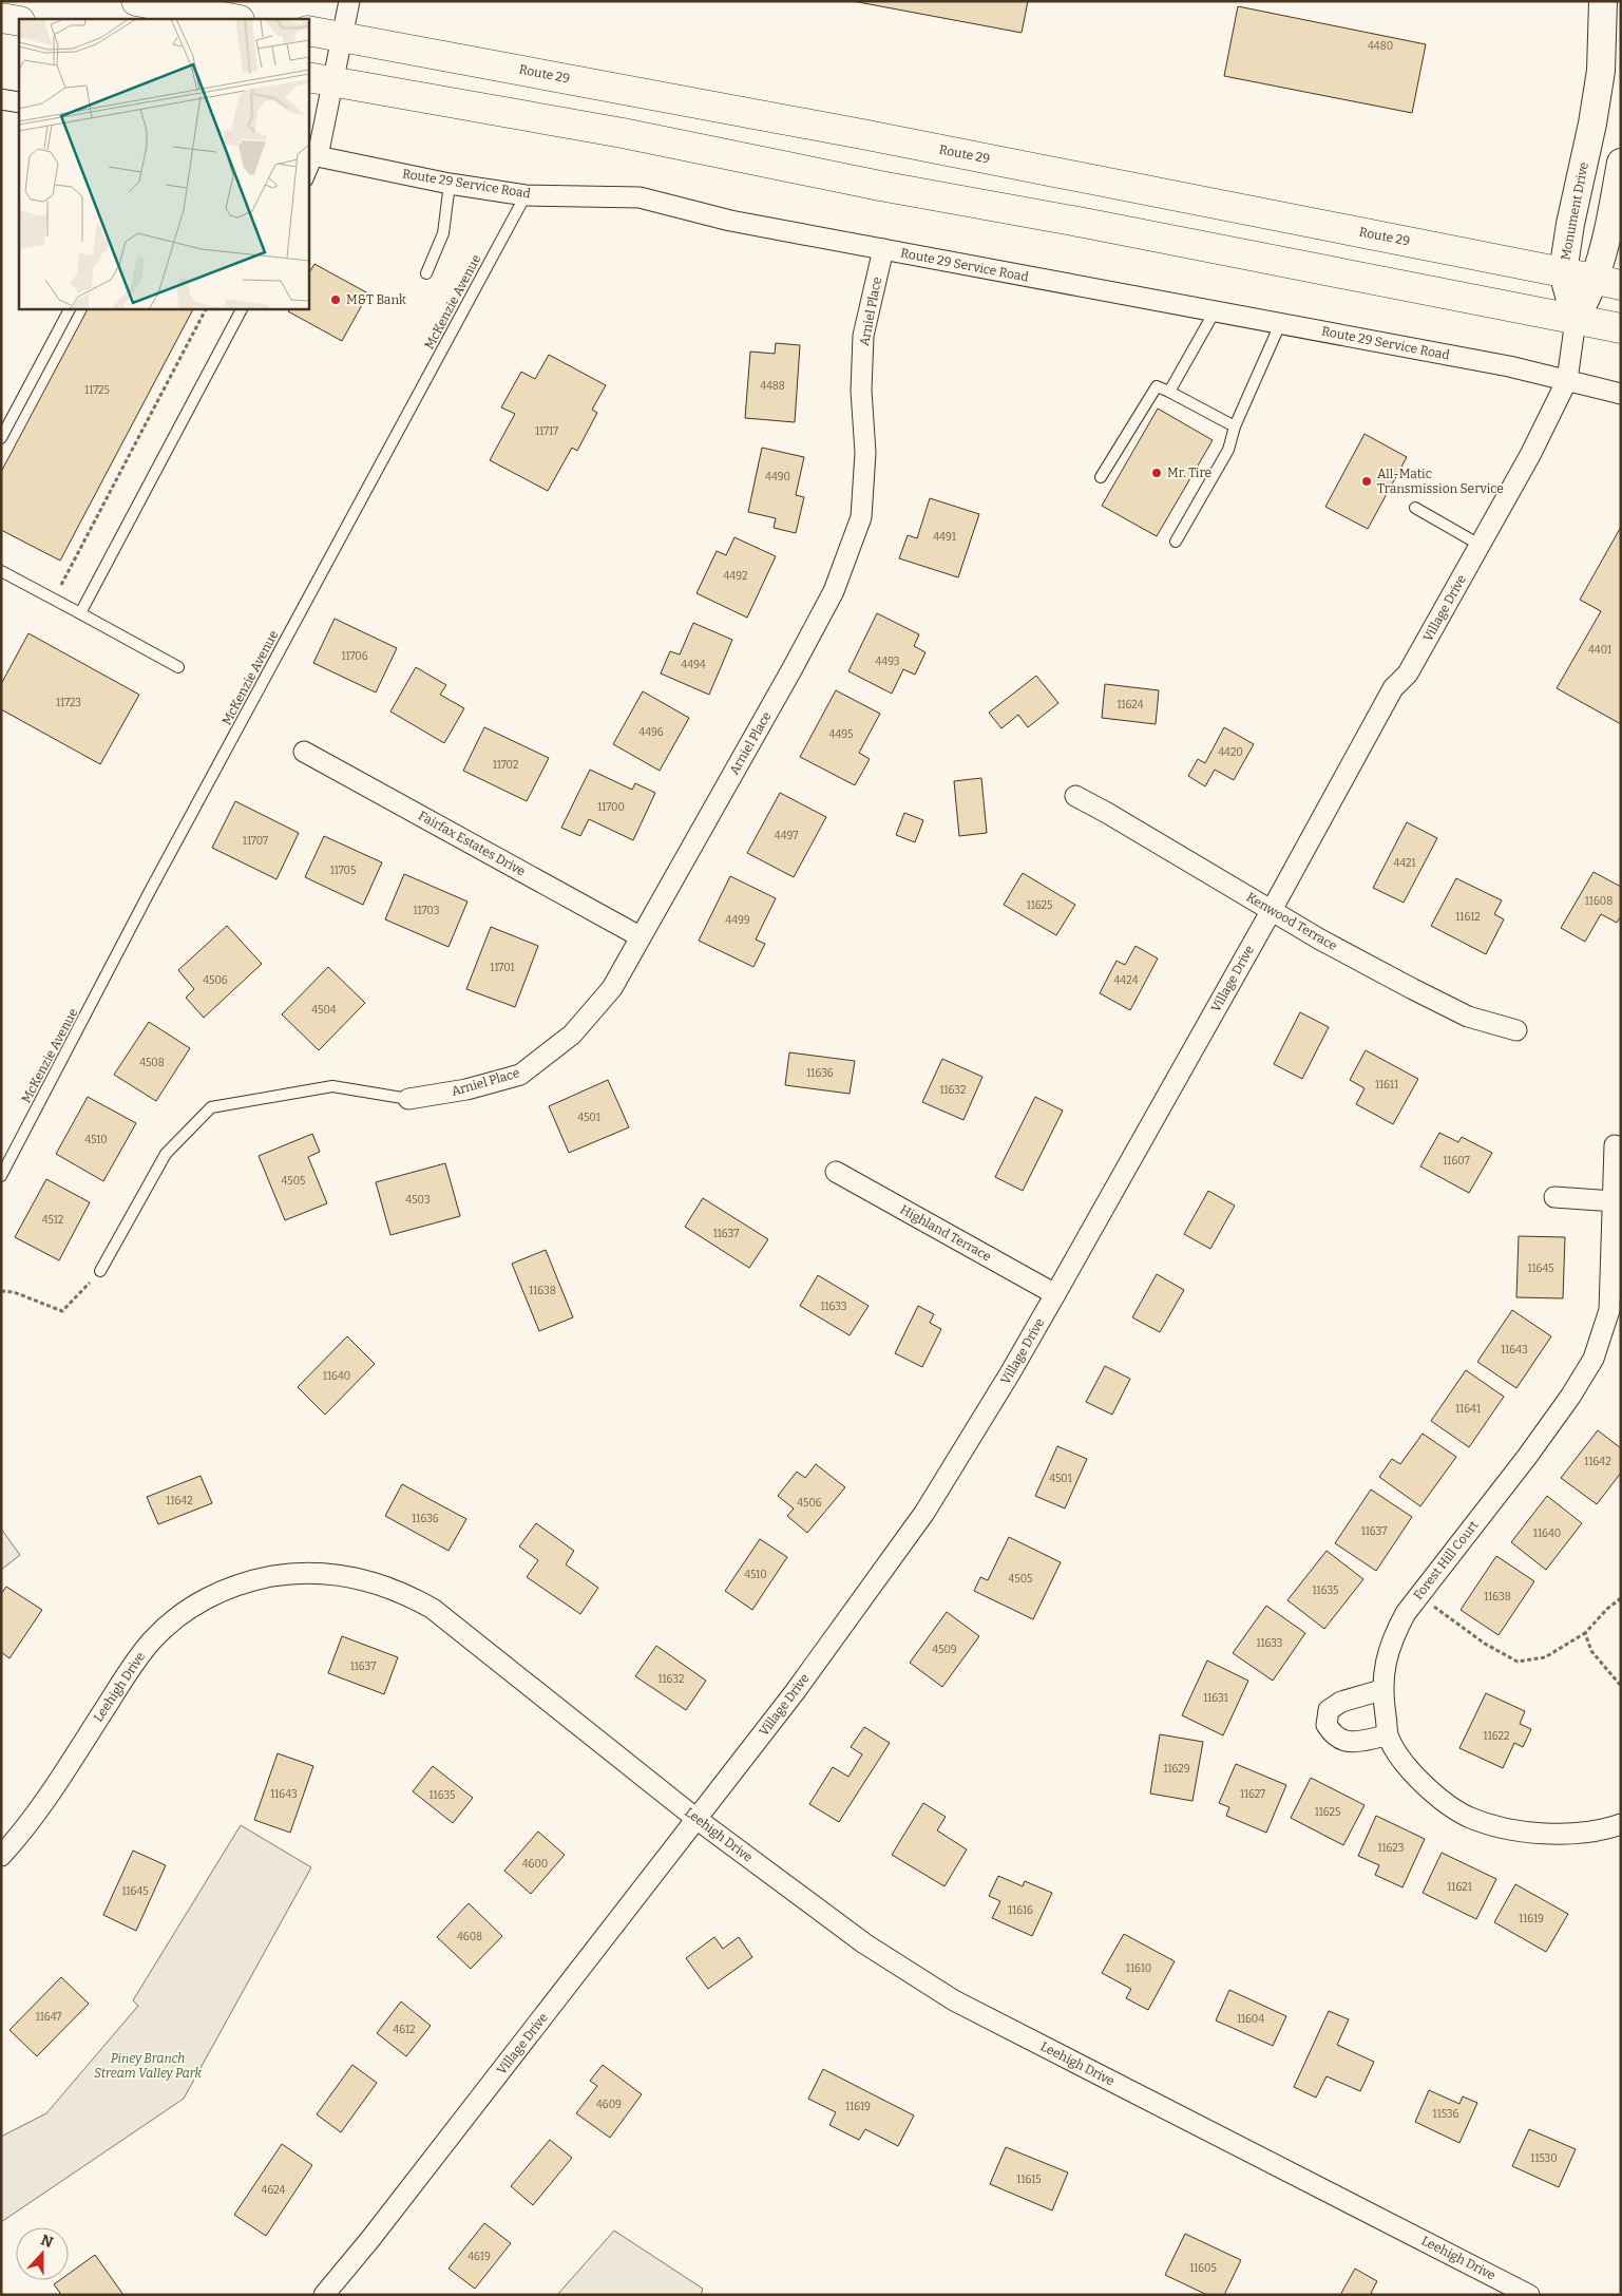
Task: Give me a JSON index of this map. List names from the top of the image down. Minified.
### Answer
{"streets":{"main road":["Route 29","Monument Drive"],"street":["Route 29 Service Road","Arniel Place","Village Drive","Fairfax Estates Drive","Kenwood Terrace","Highland Terrace","Forest Hill Court","Leehigh Drive"],"lane":["McKenzie Avenue"]},"crossings":[["Route 29","Monument Drive"],["Route 29 Service Road","McKenzie Avenue"],["Route 29 Service Road","Arniel Place"],["Route 29 Service Road","Village Drive"],["Monument Drive","Village Drive"],["Arniel Place","Fairfax Estates Drive"],["Village Drive","Kenwood Terrace"],["Village Drive","Highland Terrace"],["Village Drive","Leehigh Drive"]],"parks":["Piney Branch Stream Valley Park"],"places":["M&T Bank","Mr. Tire","All-Matic Transmission Service"],"house_numbers":["4480","4488","11725","11717","4490","4491","4492","4401","11706","4493","4494","11723","11624","4496","4495","4420","11702","11700","4497","11707","4421","11705","11608","11625","11703","11612","4499","11701","4506","4424","4504","4508","11636","11611","11632","4501","4510","11607","4505","4503","4512","11637","11645","11638","11633","11643","11640","11641","11642","4501","11642","4506","11636","11637","11640","4510","4505","11635","11638","11633","4509","11637","11632","11631","11622","11629","11643","11627","11635","11625","11623","4600","11621","11645","11616","11619","4608","11610","11647","11604","4612","4609","11619","11536","11530","11615","4624","4619","11605"],"north":"top"}
